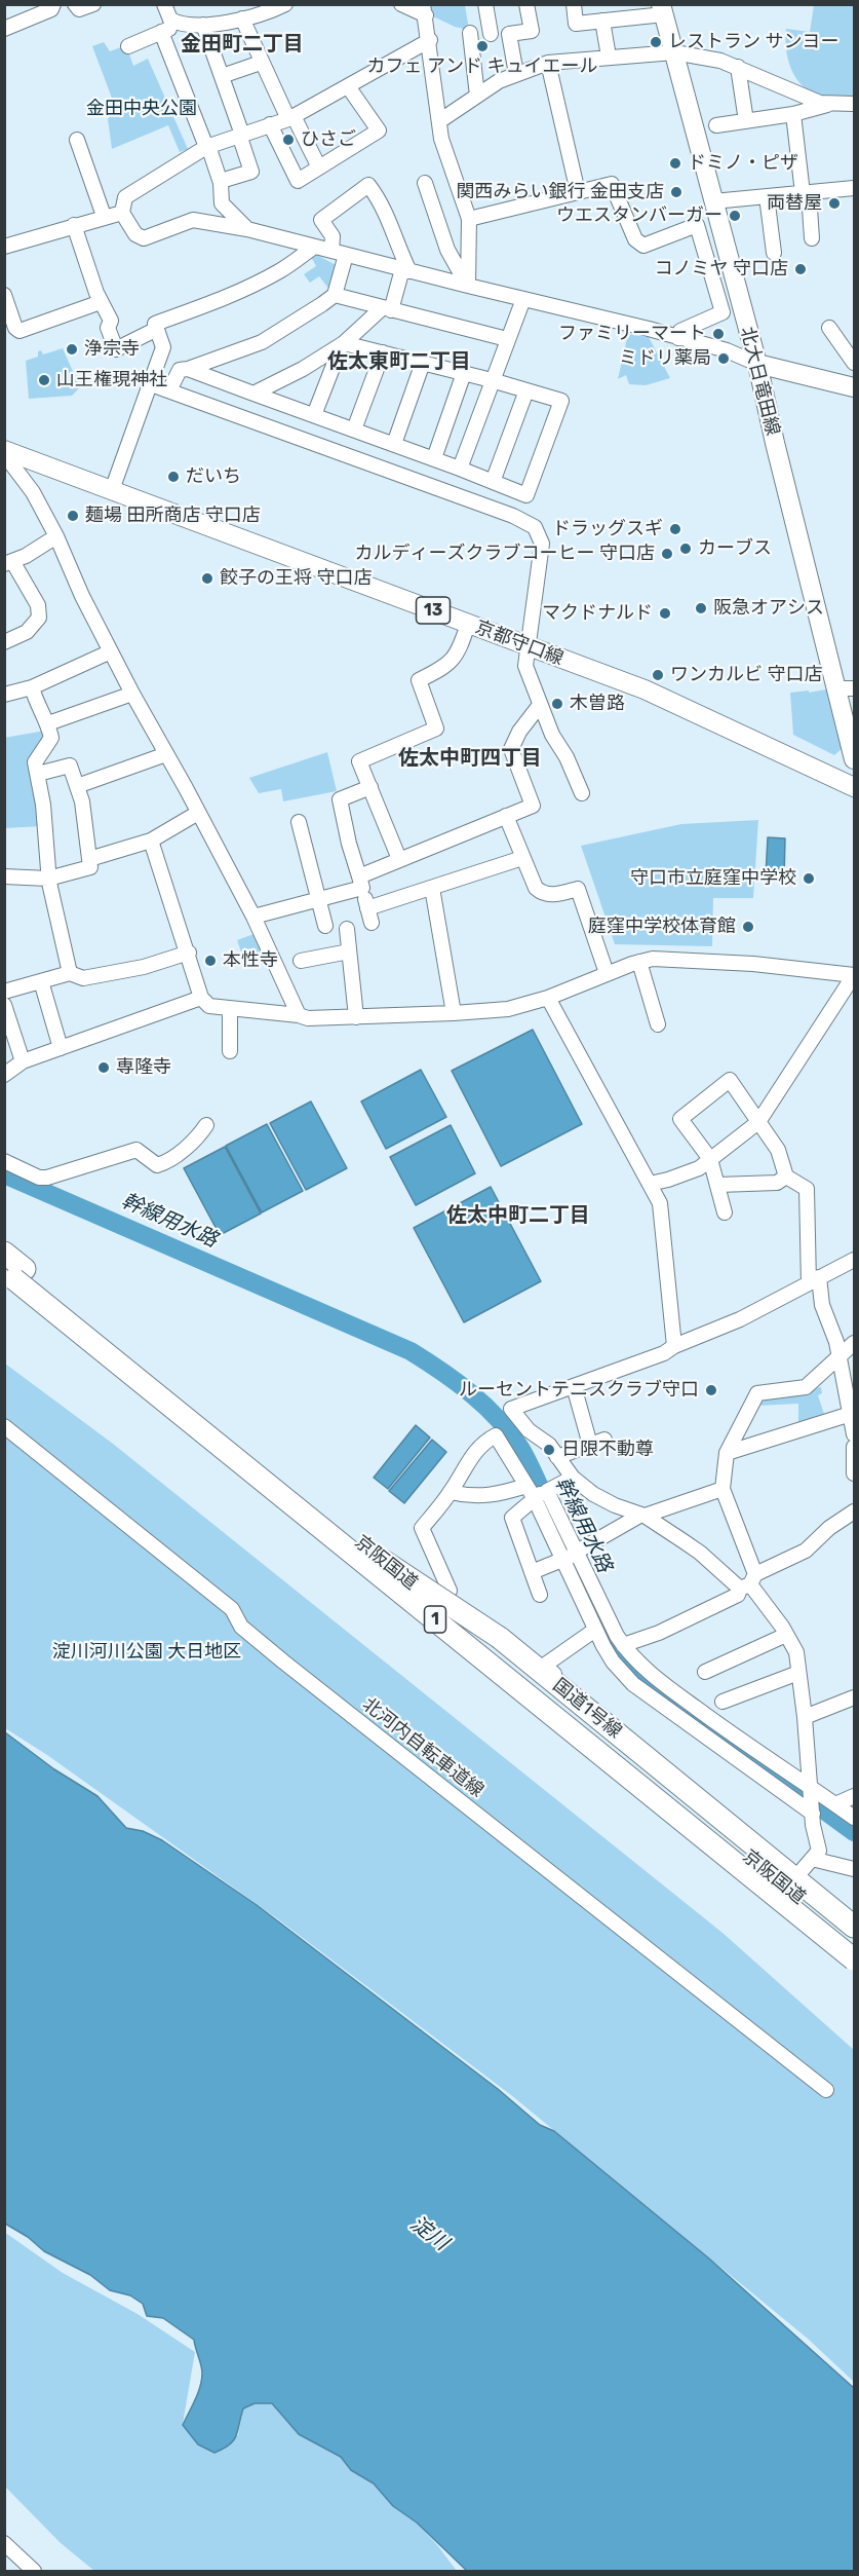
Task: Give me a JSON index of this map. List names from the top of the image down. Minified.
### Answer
{"streets":{"highway":["京阪国道","1","国道1号線"],"main road":["北大日竜田線","13","京都守口線"],"street":["北河内自転車道線"]},"crossings":[["京阪国道","国道1号線"],["1","国道1号線"]],"districts":["金田町二丁目","佐太東町二丁目","佐太中町四丁目","佐太中町二丁目"],"water":["幹線用水路","淀川"],"parks":["金田中央公園","淀川河川公園 大日地区"],"places":["レストラン サンヨー","カフェ アンド キュイエール","ひさご","ドミノ・ピザ","関西みらい銀行 金田支店","両替屋","ウエスタンバーガー","コノミヤ 守口店","ファミリーマート","浄宗寺","ミドリ薬局","山王権現神社","だいち","麺場 田所商店 守口店","ドラッグスギ","カーブス","カルディーズクラブコーヒー 守口店","餃子の王将 守口店","阪急オアシス","マクドナルド","ワンカルビ 守口店","木曽路","守口市立庭窪中学校","庭窪中学校体育館","本性寺","専隆寺","ルーセントテニスクラブ守口","日限不動尊"]}
